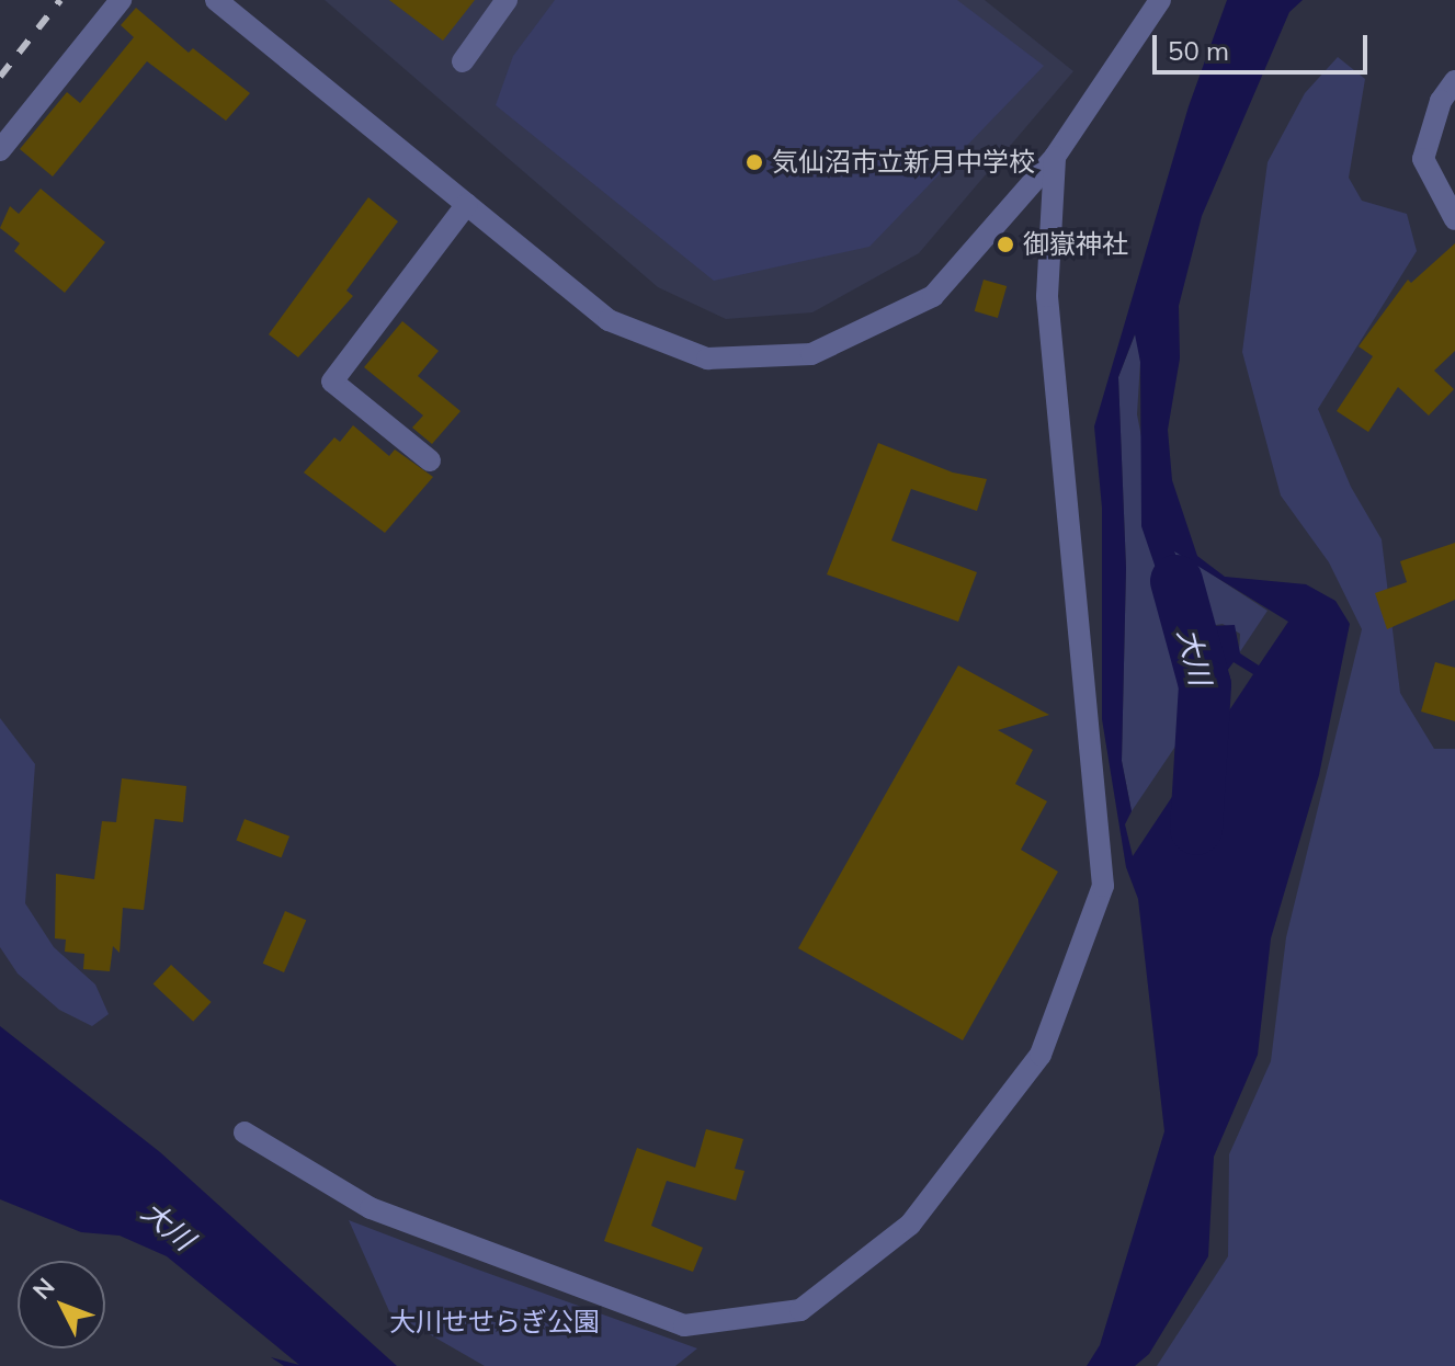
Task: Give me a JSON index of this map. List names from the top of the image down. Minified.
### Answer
{"water":["大川"],"parks":["大川せせらぎ公園"],"places":["気仙沼市立新月中学校","御嶽神社"],"scale_bar":"50 m","north":"top left"}
